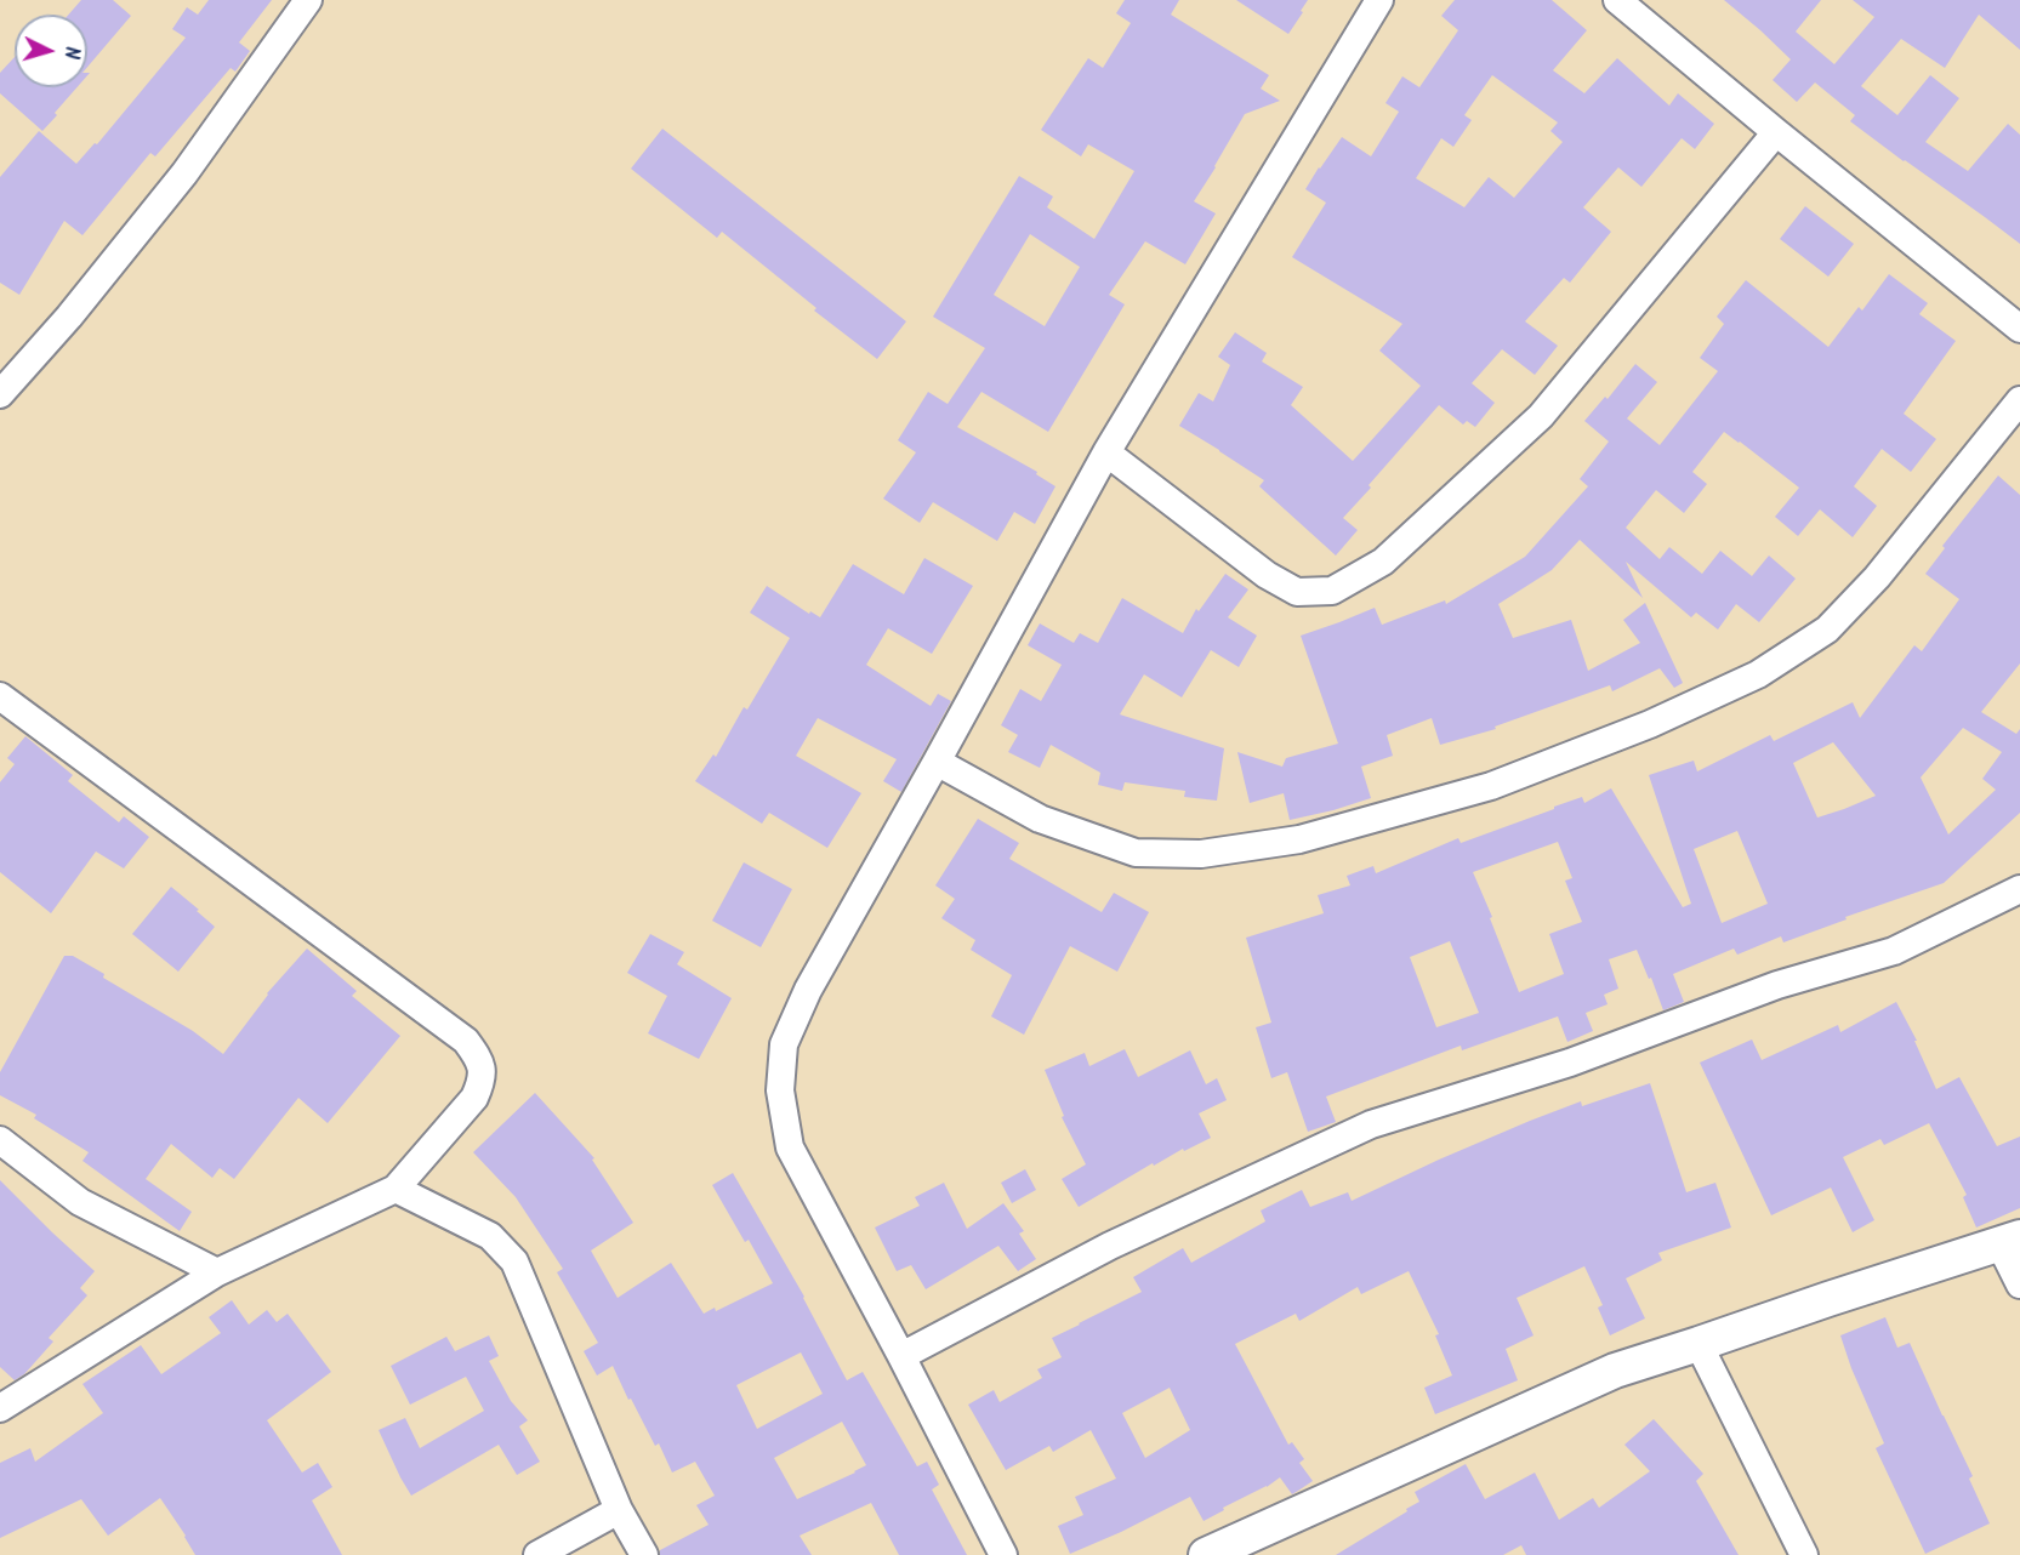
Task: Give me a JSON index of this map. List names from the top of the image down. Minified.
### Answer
{"north":"right"}
